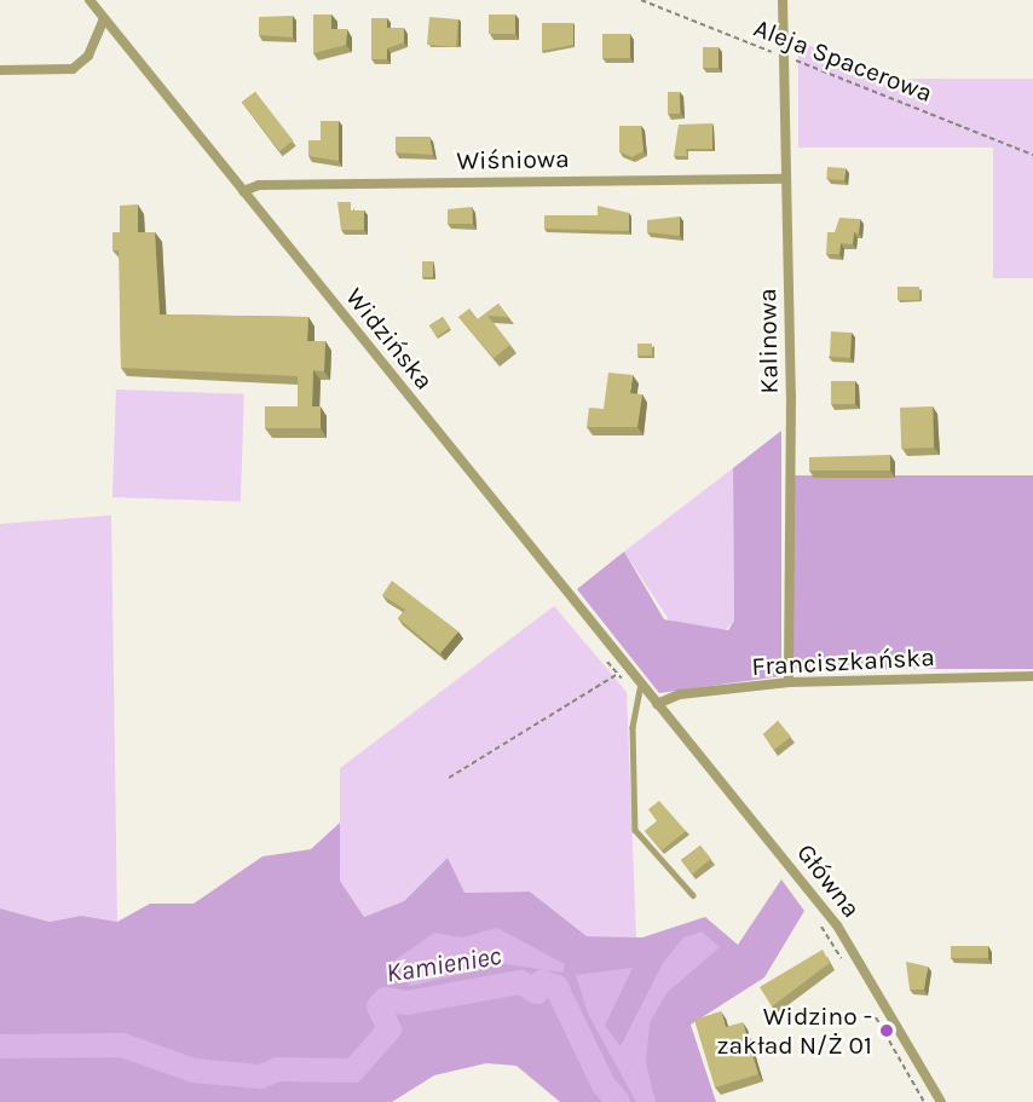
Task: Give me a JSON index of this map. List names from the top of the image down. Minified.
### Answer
{"streets":{"street":["Wiśniowa","Widzińska","Kalinowa","Franciszkańska","Główna"],"path":["Aleja Spacerowa"]},"crossings":[["Aleja Spacerowa","Kalinowa"],["Wiśniowa","Widzińska"],["Wiśniowa","Kalinowa"],["Widzińska","Franciszkańska"],["Widzińska","Główna"],["Kalinowa","Franciszkańska"],["Franciszkańska","Główna"]],"water":["Kamieniec"],"places":["Widzino - zakład N/Ż 01"]}
